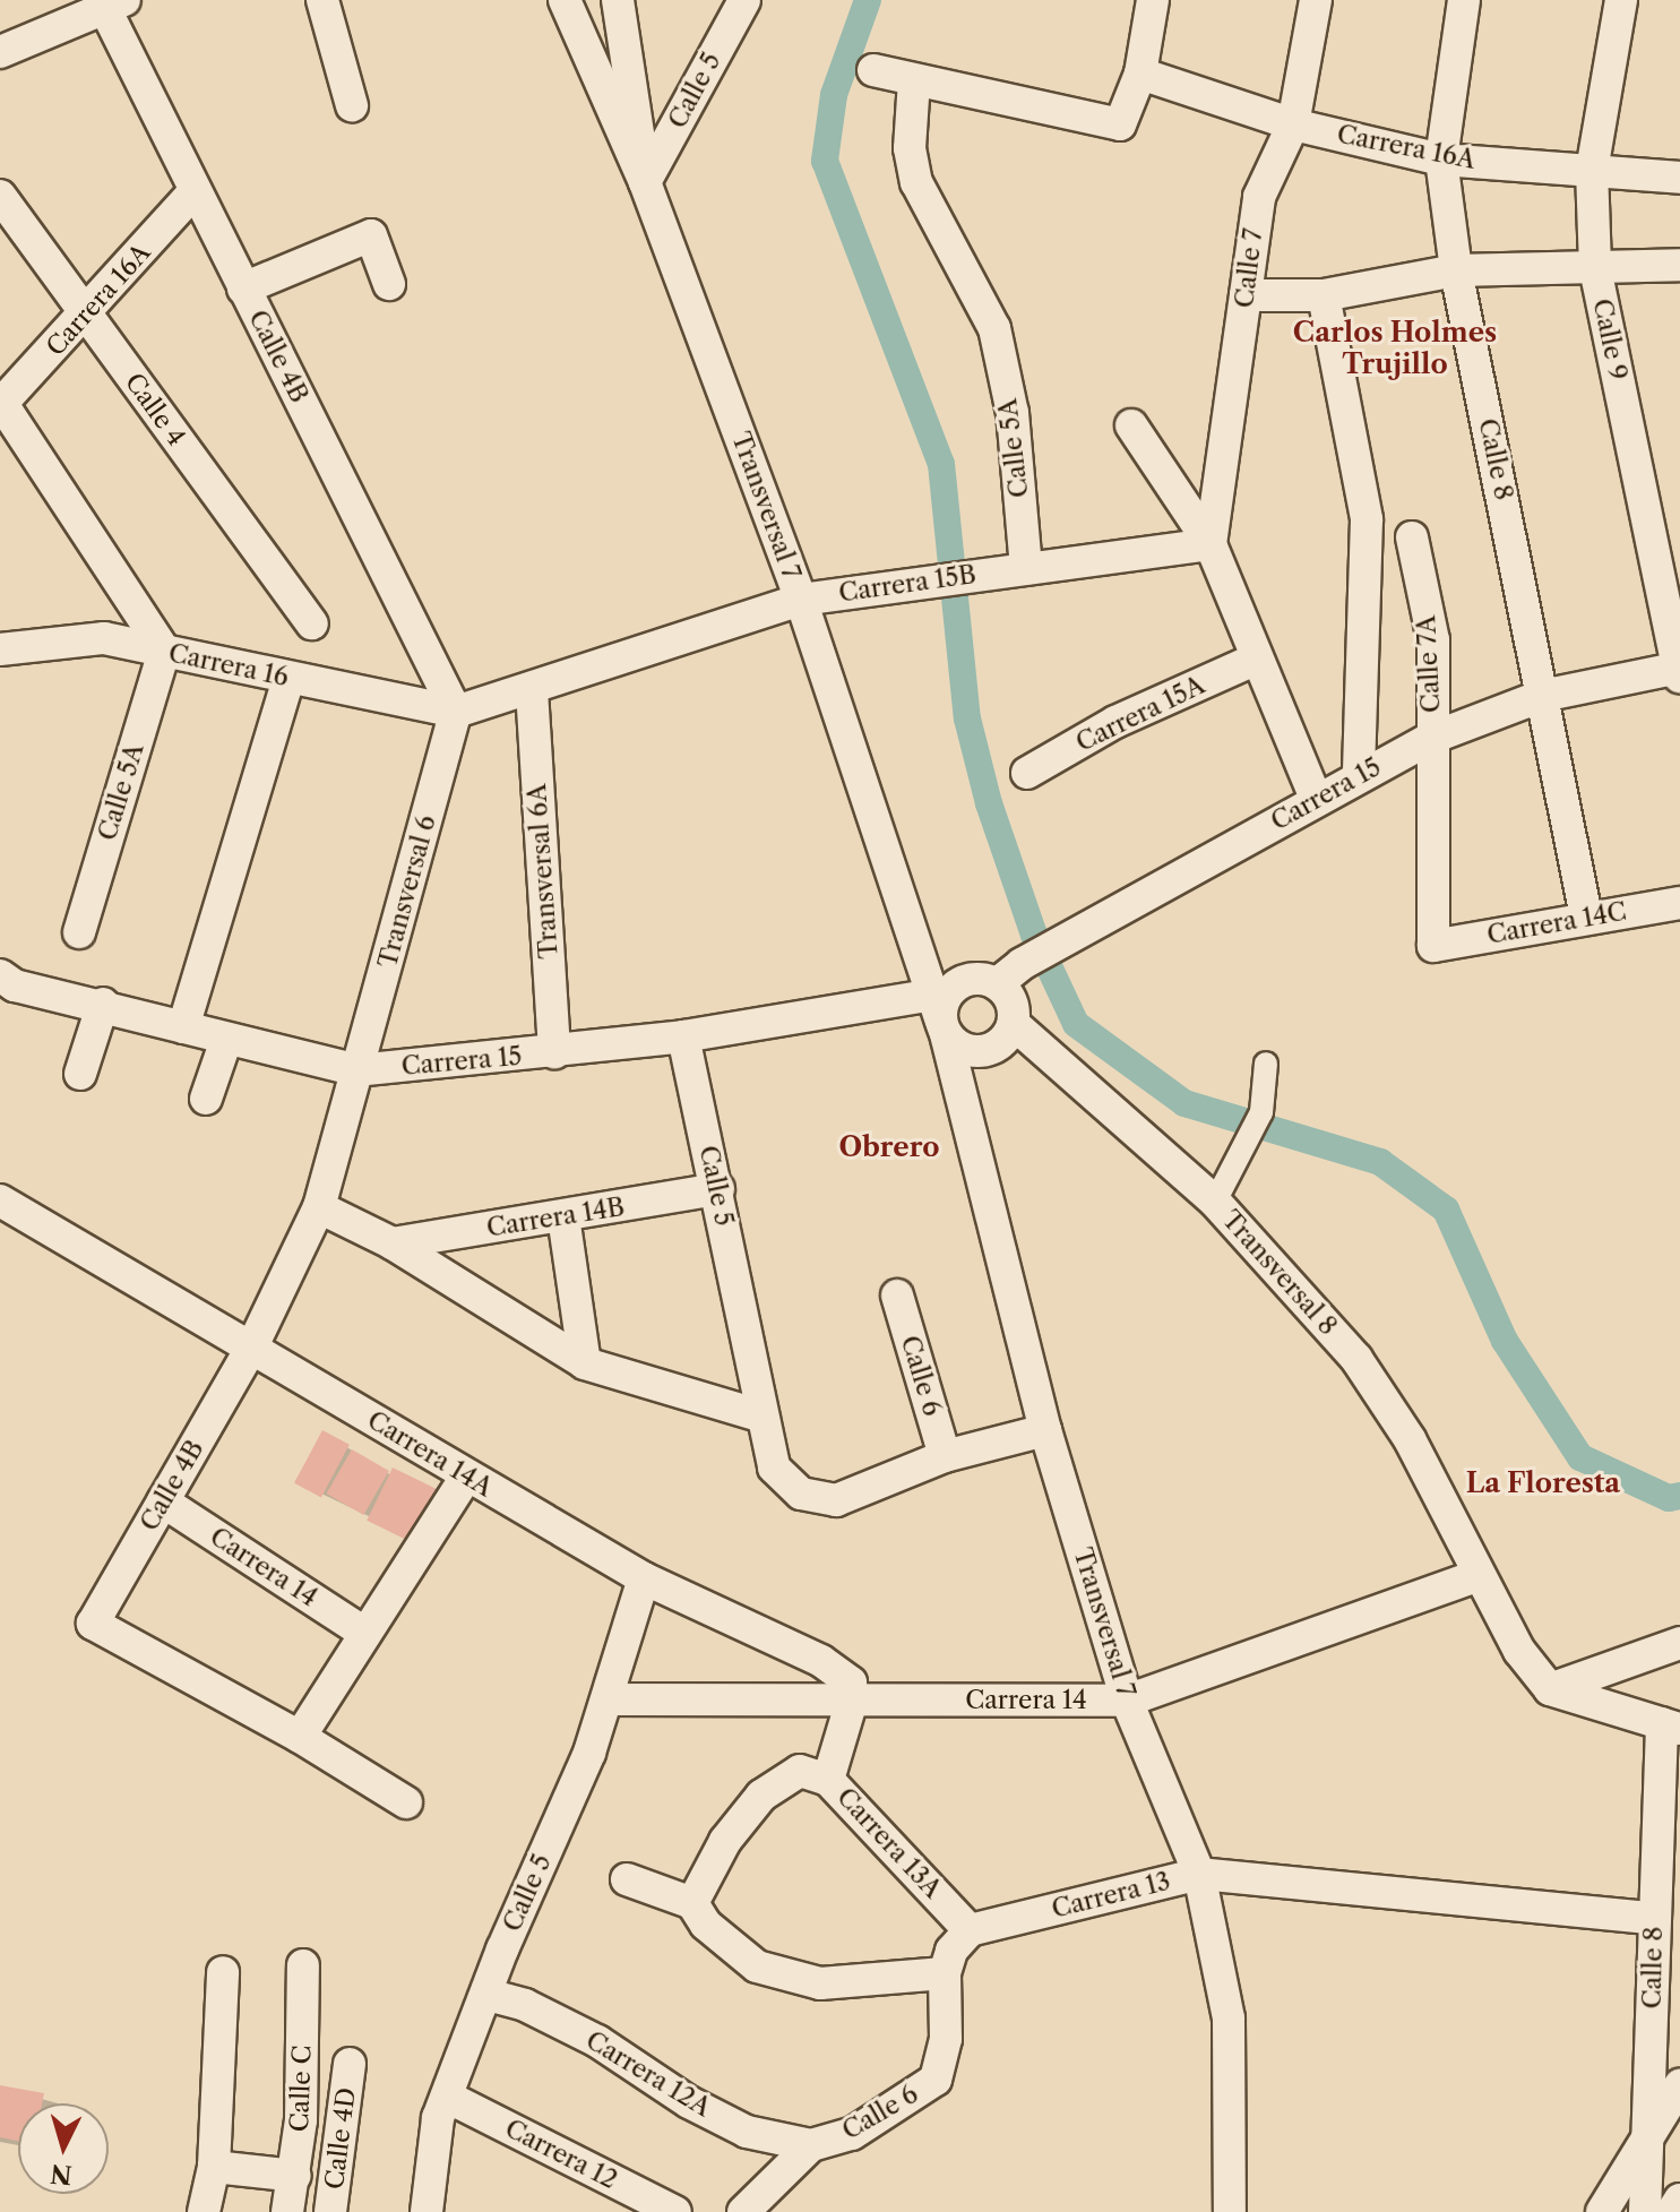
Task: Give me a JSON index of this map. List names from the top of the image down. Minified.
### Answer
{"streets":{"street":["Calle 5","Carrera 16A","Calle 7","Calle 9","Calle 4B","Calle 4","Calle 5A","Calle 8","Transversal 7","Carrera 15B","Calle 7A","Carrera 16","Carrera 15A","Carrera 15","Transversal 6A","Transversal 6","Carrera 14C","Carrera 14B","Transversal 8","Calle 6","Carrera 14A","Carrera 14","Carrera 13A","Carrera 13","Carrera 12A","Calle C","Calle 4D","Carrera 12"]},"crossings":[["Calle 5","Transversal 7"],["Calle 5","Carrera 15"],["Calle 5","Carrera 14B"],["Calle 5","Calle 6"],["Calle 5","Carrera 14A"],["Calle 5","Carrera 14"],["Calle 5","Carrera 12A"],["Calle 5","Carrera 12"],["Carrera 16A","Calle 7"],["Carrera 16A","Calle 9"],["Carrera 16A","Calle 4B"],["Carrera 16A","Calle 4"],["Carrera 16A","Calle 8"],["Calle 7","Carrera 15B"],["Calle 9","Carrera 15"],["Calle 4B","Carrera 15B"],["Calle 4B","Carrera 16"],["Calle 4B","Transversal 6"],["Calle 4B","Carrera 14A"],["Calle 4B","Carrera 14"],["Calle 5A","Carrera 15B"],["Calle 5A","Carrera 16"],["Calle 8","Carrera 15"],["Calle 8","Carrera 14C"],["Calle 8","Carrera 13"],["Transversal 7","Carrera 15B"],["Transversal 7","Carrera 15"],["Transversal 7","Transversal 8"],["Transversal 7","Carrera 14"],["Transversal 7","Carrera 13"],["Carrera 15B","Carrera 16"],["Carrera 15B","Transversal 6A"],["Carrera 15B","Transversal 6"],["Calle 7A","Carrera 15"],["Calle 7A","Carrera 14C"],["Carrera 16","Transversal 6"],["Carrera 15","Transversal 6A"],["Carrera 15","Transversal 6"],["Carrera 15","Carrera 14C"],["Carrera 15","Transversal 8"],["Transversal 8","Carrera 14"],["Calle 6","Carrera 12A"],["Carrera 14A","Carrera 14"],["Carrera 13A","Carrera 13"]],"districts":["Carlos Holmes Trujillo","Obrero","La Floresta"],"north":"bottom"}
